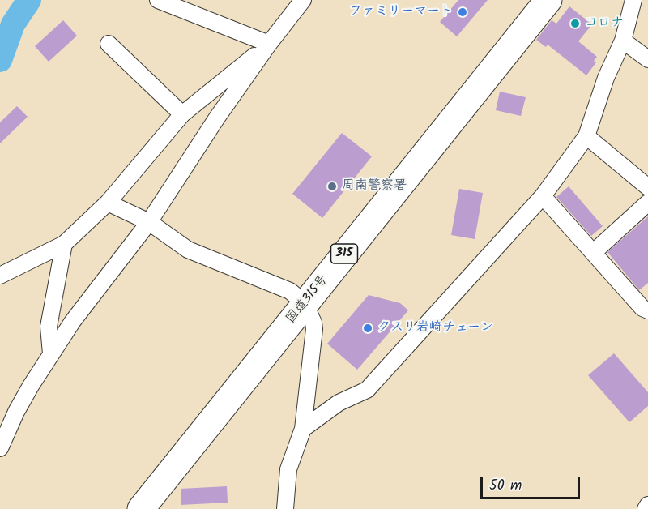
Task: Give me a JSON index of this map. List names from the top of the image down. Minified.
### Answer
{"streets":{"highway":["315","国道315号"]},"places":["ファミリーマート","コロナ","周南警察署","クスリ岩崎チェーン"],"scale_bar":"50 m"}
